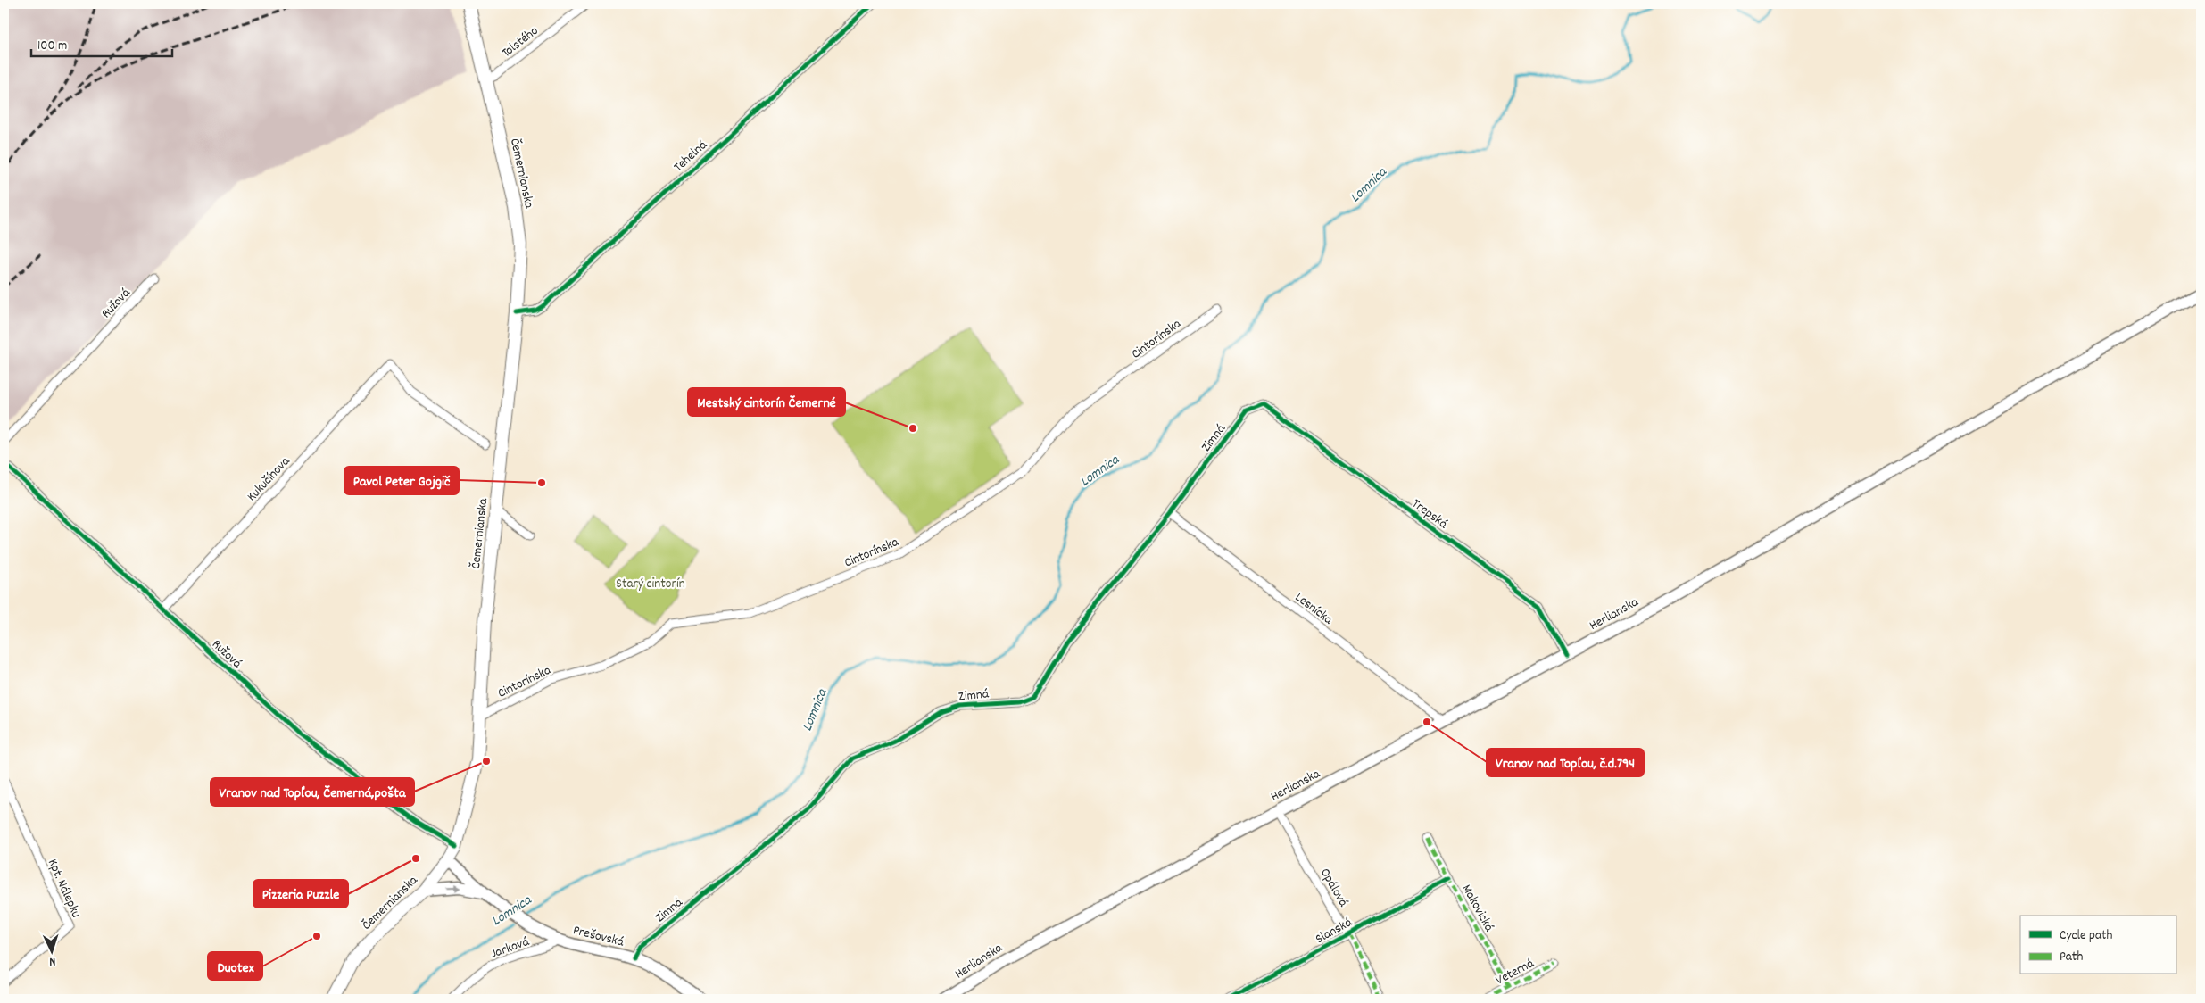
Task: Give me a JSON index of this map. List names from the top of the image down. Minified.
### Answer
{"streets":{"main road":["Čemernianska","Herlianska","Prešovská"],"street":["Tolstého","Tehelná","Ružová","Cintorínska","Zimná","Kukučínova","Trepská","Lesnícka","Opálová","Kpt. Nálepku","Makovická","Slanská","Jarková","Veterná"]},"crossings":[["Tolstého","Čemernianska"],["Tehelná","Čemernianska"],["Čemernianska","Ružová"],["Čemernianska","Cintorínska"],["Čemernianska","Prešovská"],["Ružová","Kukučínova"],["Zimná","Trepská"],["Zimná","Lesnícka"],["Zimná","Prešovská"],["Trepská","Herlianska"],["Lesnícka","Herlianska"],["Herlianska","Opálová"],["Opálová","Slanská"],["Makovická","Slanská"],["Makovická","Veterná"],["Prešovská","Jarková"]],"water":["Lomnica"],"parks":["Starý cintorín"],"places":["Mestský cintorín Čemerné","Pavol Peter Gojgič","Vranov nad Topľou, č.d.794","Vranov nad Topľou, Čemerná,pošta","Pizzeria Puzzle","Duotex"],"legend":["Cycle path","Path"],"scale_bar":"100 m","north":"bottom"}
